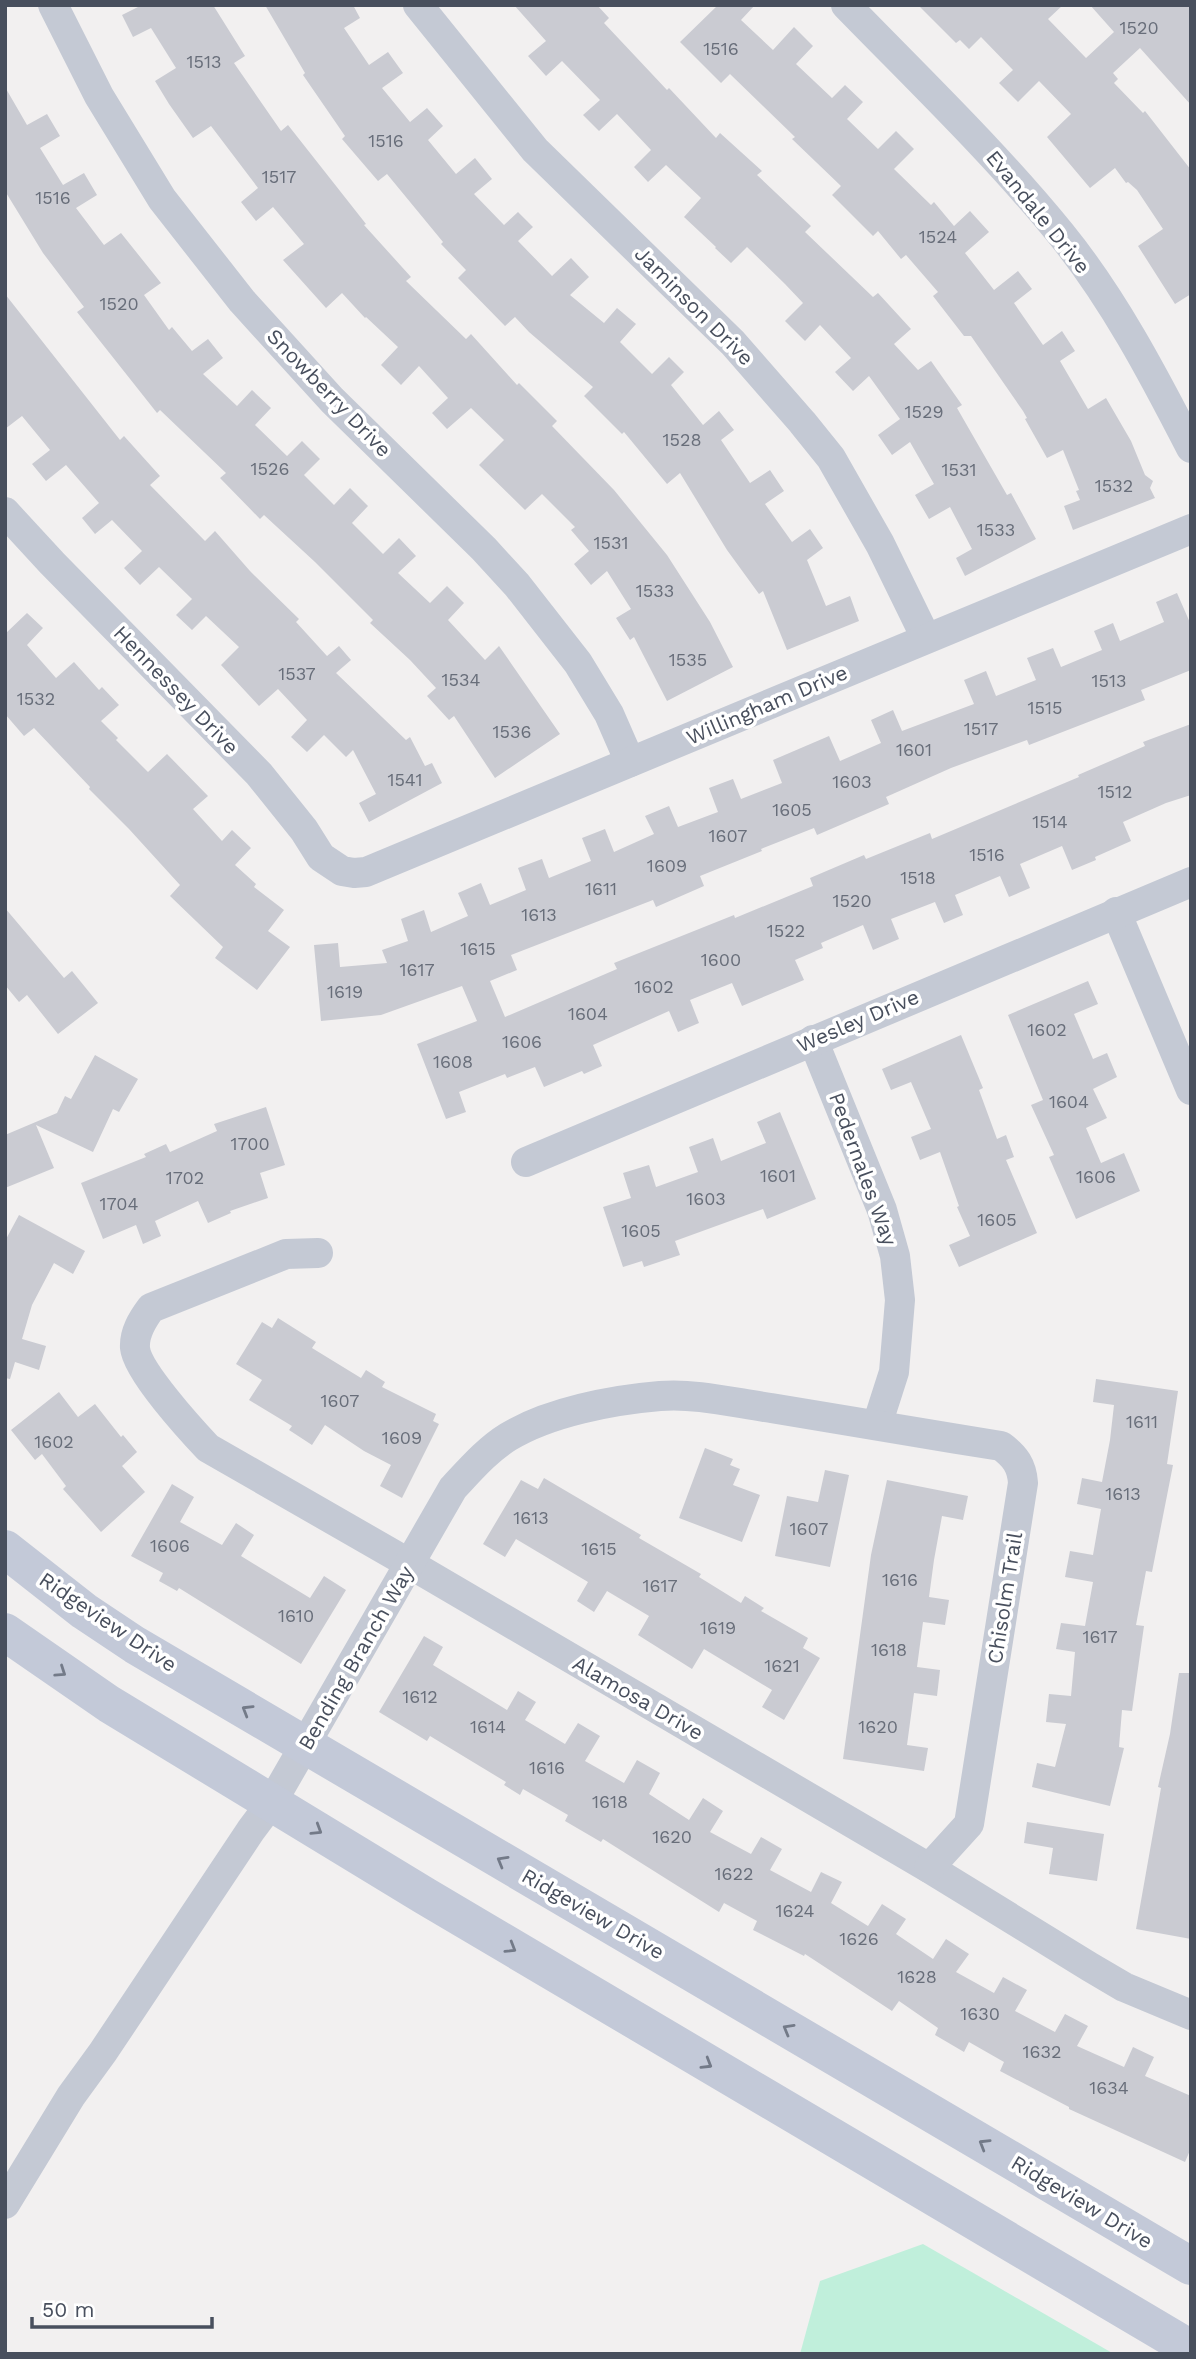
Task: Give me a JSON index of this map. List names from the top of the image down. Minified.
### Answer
{"streets":{"main road":["Ridgeview Drive"],"street":["Evandale Drive","Jaminson Drive","Snowberry Drive","Hennessey Drive","Willingham Drive","Wesley Drive","Pedernales Way","Chisolm Trail","Bending Branch Way","Alamosa Drive"]},"crossings":[["Jaminson Drive","Willingham Drive"],["Snowberry Drive","Willingham Drive"],["Hennessey Drive","Willingham Drive"],["Wesley Drive","Pedernales Way"],["Pedernales Way","Chisolm Trail"],["Pedernales Way","Bending Branch Way"],["Chisolm Trail","Bending Branch Way"],["Chisolm Trail","Alamosa Drive"],["Ridgeview Drive","Bending Branch Way"],["Bending Branch Way","Alamosa Drive"]],"house_numbers":["1520","1516","1513","1516","1517","1516","1524","1520","1529","1528","1526","1531","1532","1533","1531","1533","1535","1537","1534","1513","1532","1515","1517","1536","1601","1541","1603","1512","1605","1514","1607","1516","1609","1518","1611","1520","1613","1522","1615","1600","1617","1602","1619","1604","1602","1606","1608","1604","1700","1601","1606","1702","1603","1704","1605","1605","1607","1611","1609","1602","1613","1613","1607","1606","1615","1616","1617","1610","1619","1617","1618","1621","1612","1614","1620","1616","1618","1620","1622","1624","1626","1628","1630","1632","1634"],"scale_bar":"50 m"}
